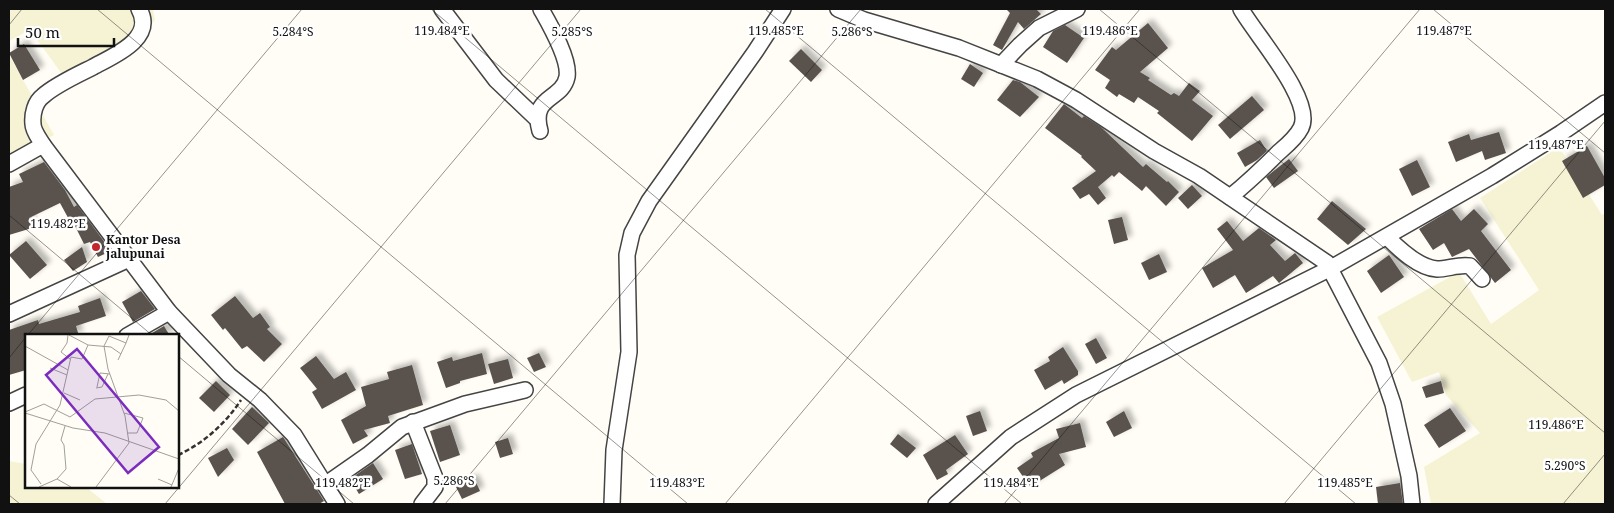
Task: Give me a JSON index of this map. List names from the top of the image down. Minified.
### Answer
{"places":["Kantor Desa jalupunai"],"scale_bar":"50 m","coordinates":["119.484°E","119.486°E","119.487°E","119.485°E","5.284°S","5.285°S","5.286°S","119.482°E","5.290°S","119.483°E"]}
